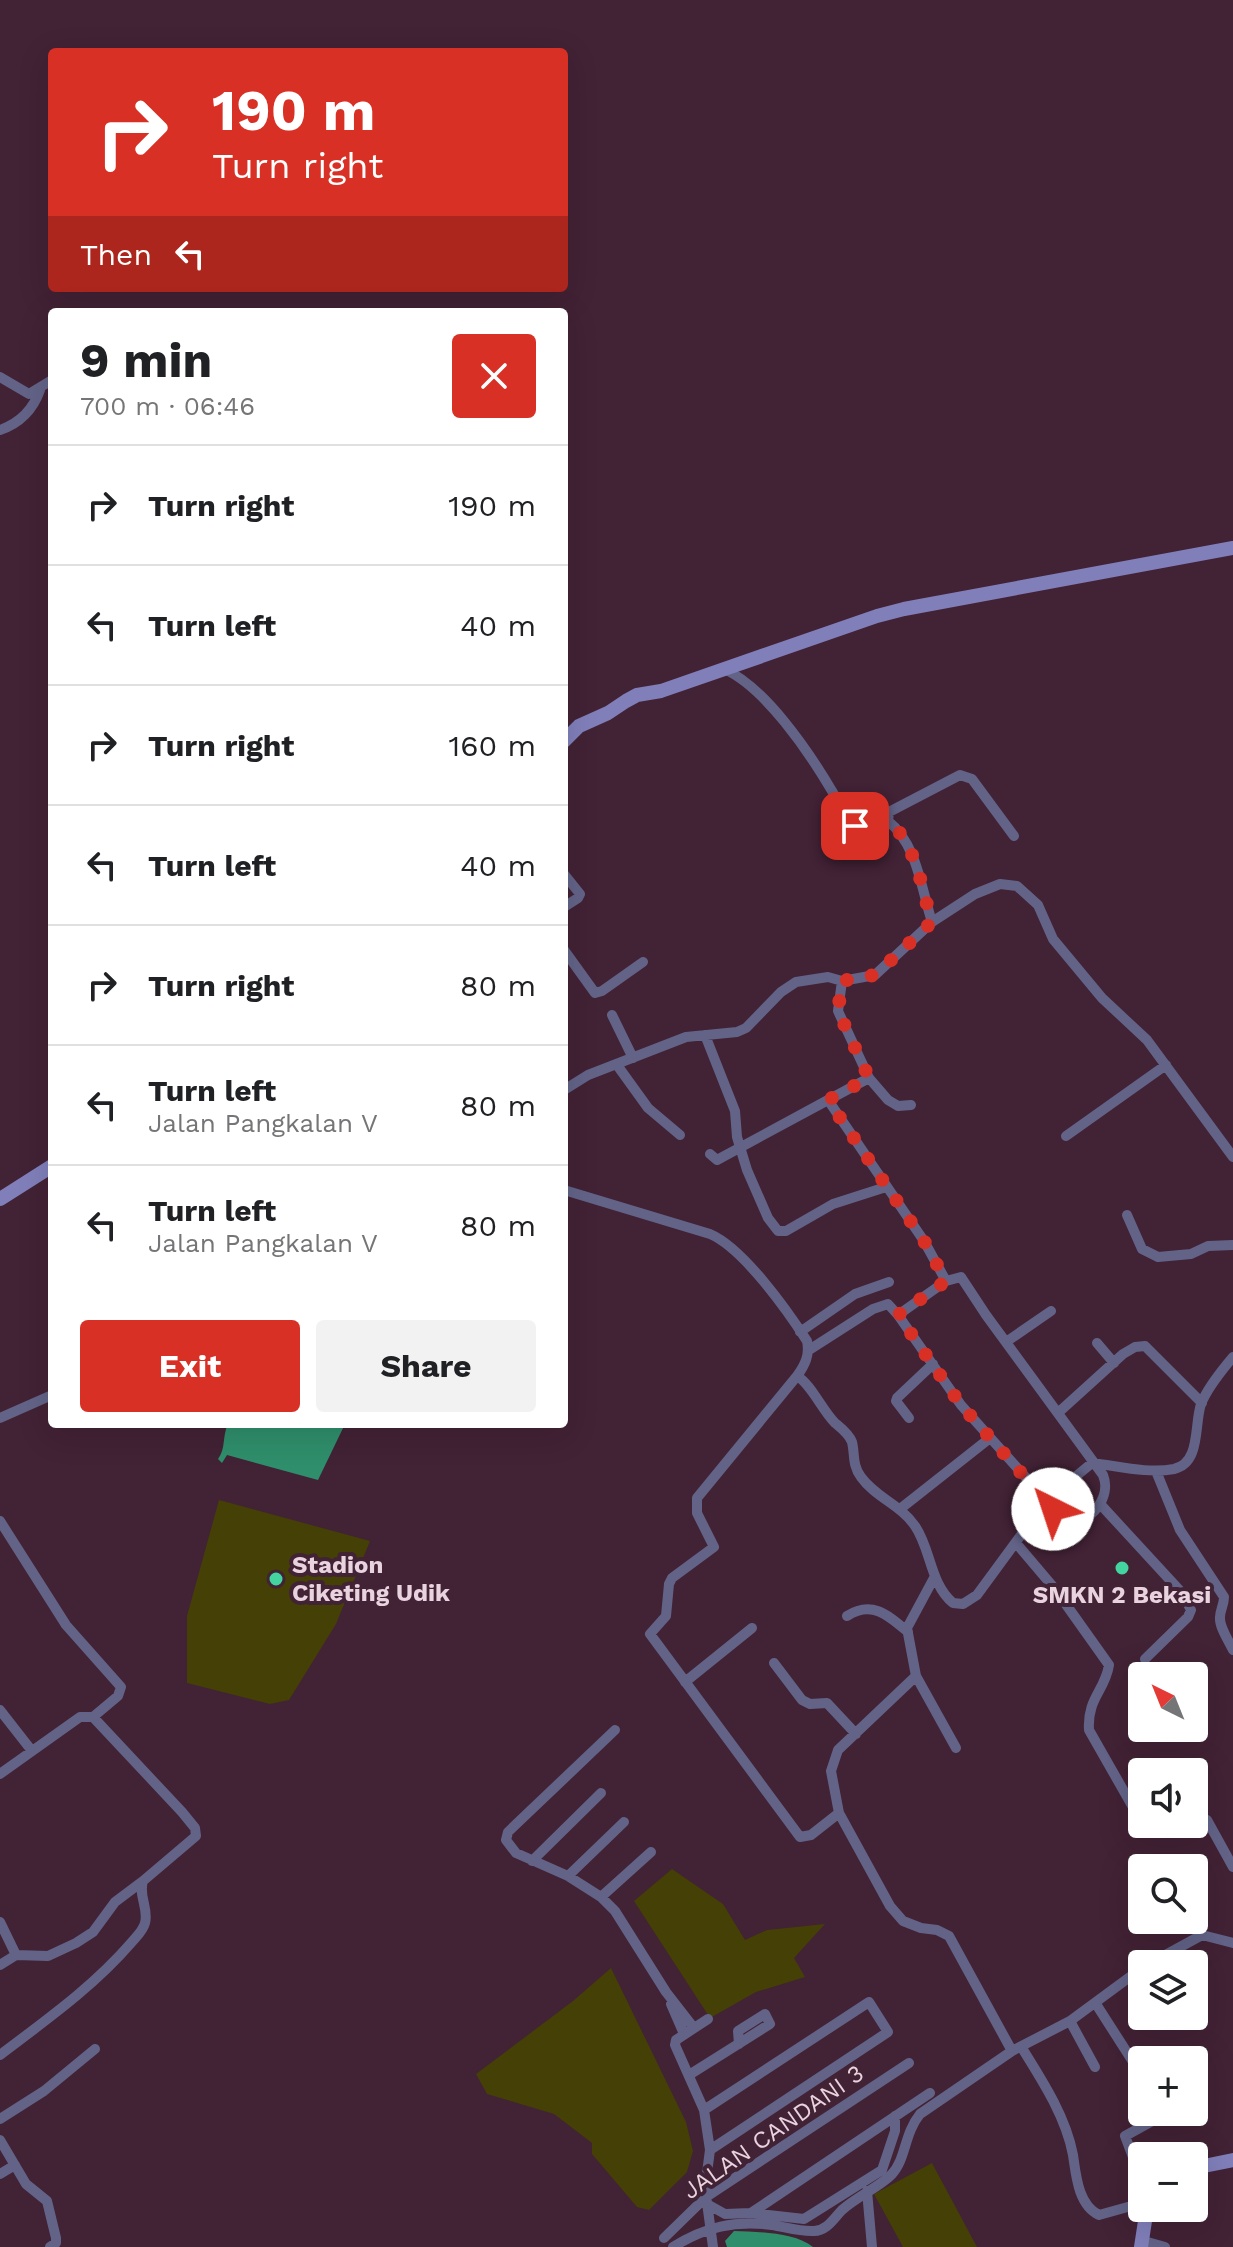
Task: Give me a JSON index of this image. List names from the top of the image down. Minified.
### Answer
{"streets":{"street":["JALAN CANDANI 3"]},"places":["SMKN 2 Bekasi","Stadion Ciketing Udik"],"north":"top left","page":{"turn":["190 m","Turn right"],"then":"Then","heading":["9 min","700 m · 06:46"],"list":[{"name":"Turn right","value":"190 m"},{"name":"Turn left","value":"40 m"},{"name":"Turn right","value":"160 m"},{"name":"Turn left","value":"40 m"},{"name":"Turn right","value":"80 m"},{"name":"Turn left","note":"Jalan Pangkalan V","value":"80 m"},{"name":"Turn left","note":"Jalan Pangkalan V","value":"80 m"}],"buttons":["Exit","Share"],"map_buttons":["+","−"]}}
